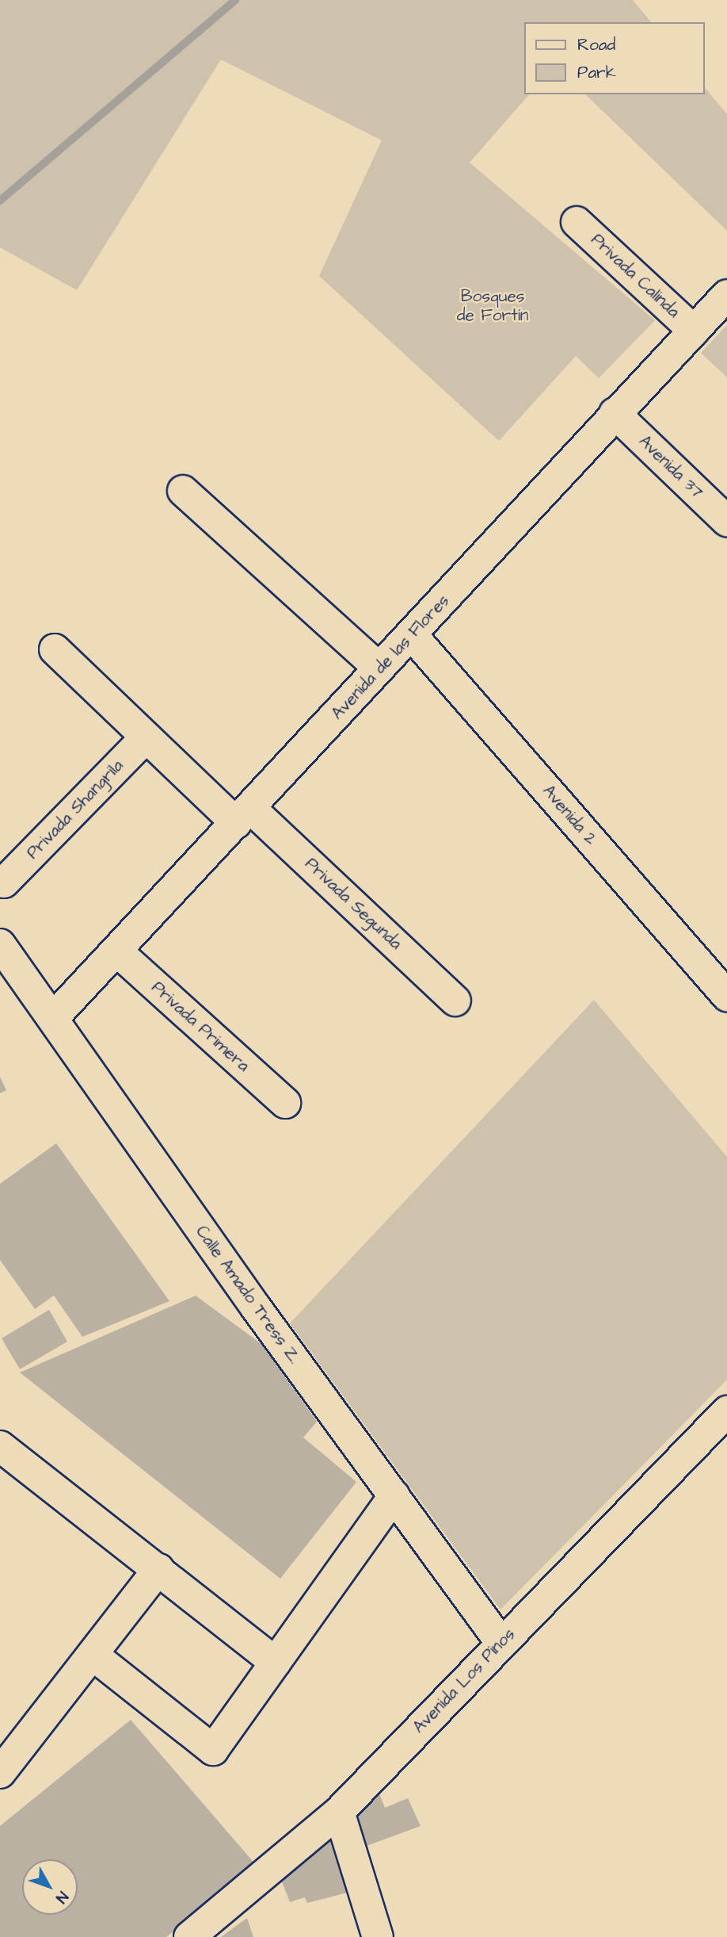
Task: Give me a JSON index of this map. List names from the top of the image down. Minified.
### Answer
{"streets":{"street":["Privada Calinda","Avenida 37","Avenida de las Flores","Privada Shangrila","Avenida 2","Privada Segunda","Privada Primera","Calle Amado Tress Z.","Avenida Los Pinos"]},"crossings":[["Privada Calinda","Avenida de las Flores"],["Avenida 37","Avenida de las Flores"],["Avenida de las Flores","Avenida 2"],["Avenida de las Flores","Privada Segunda"],["Avenida de las Flores","Privada Primera"],["Avenida de las Flores","Calle Amado Tress Z."],["Calle Amado Tress Z.","Avenida Los Pinos"]],"parks":["Bosques de Fortín"],"legend":["Road","Park"],"north":"bottom right"}
